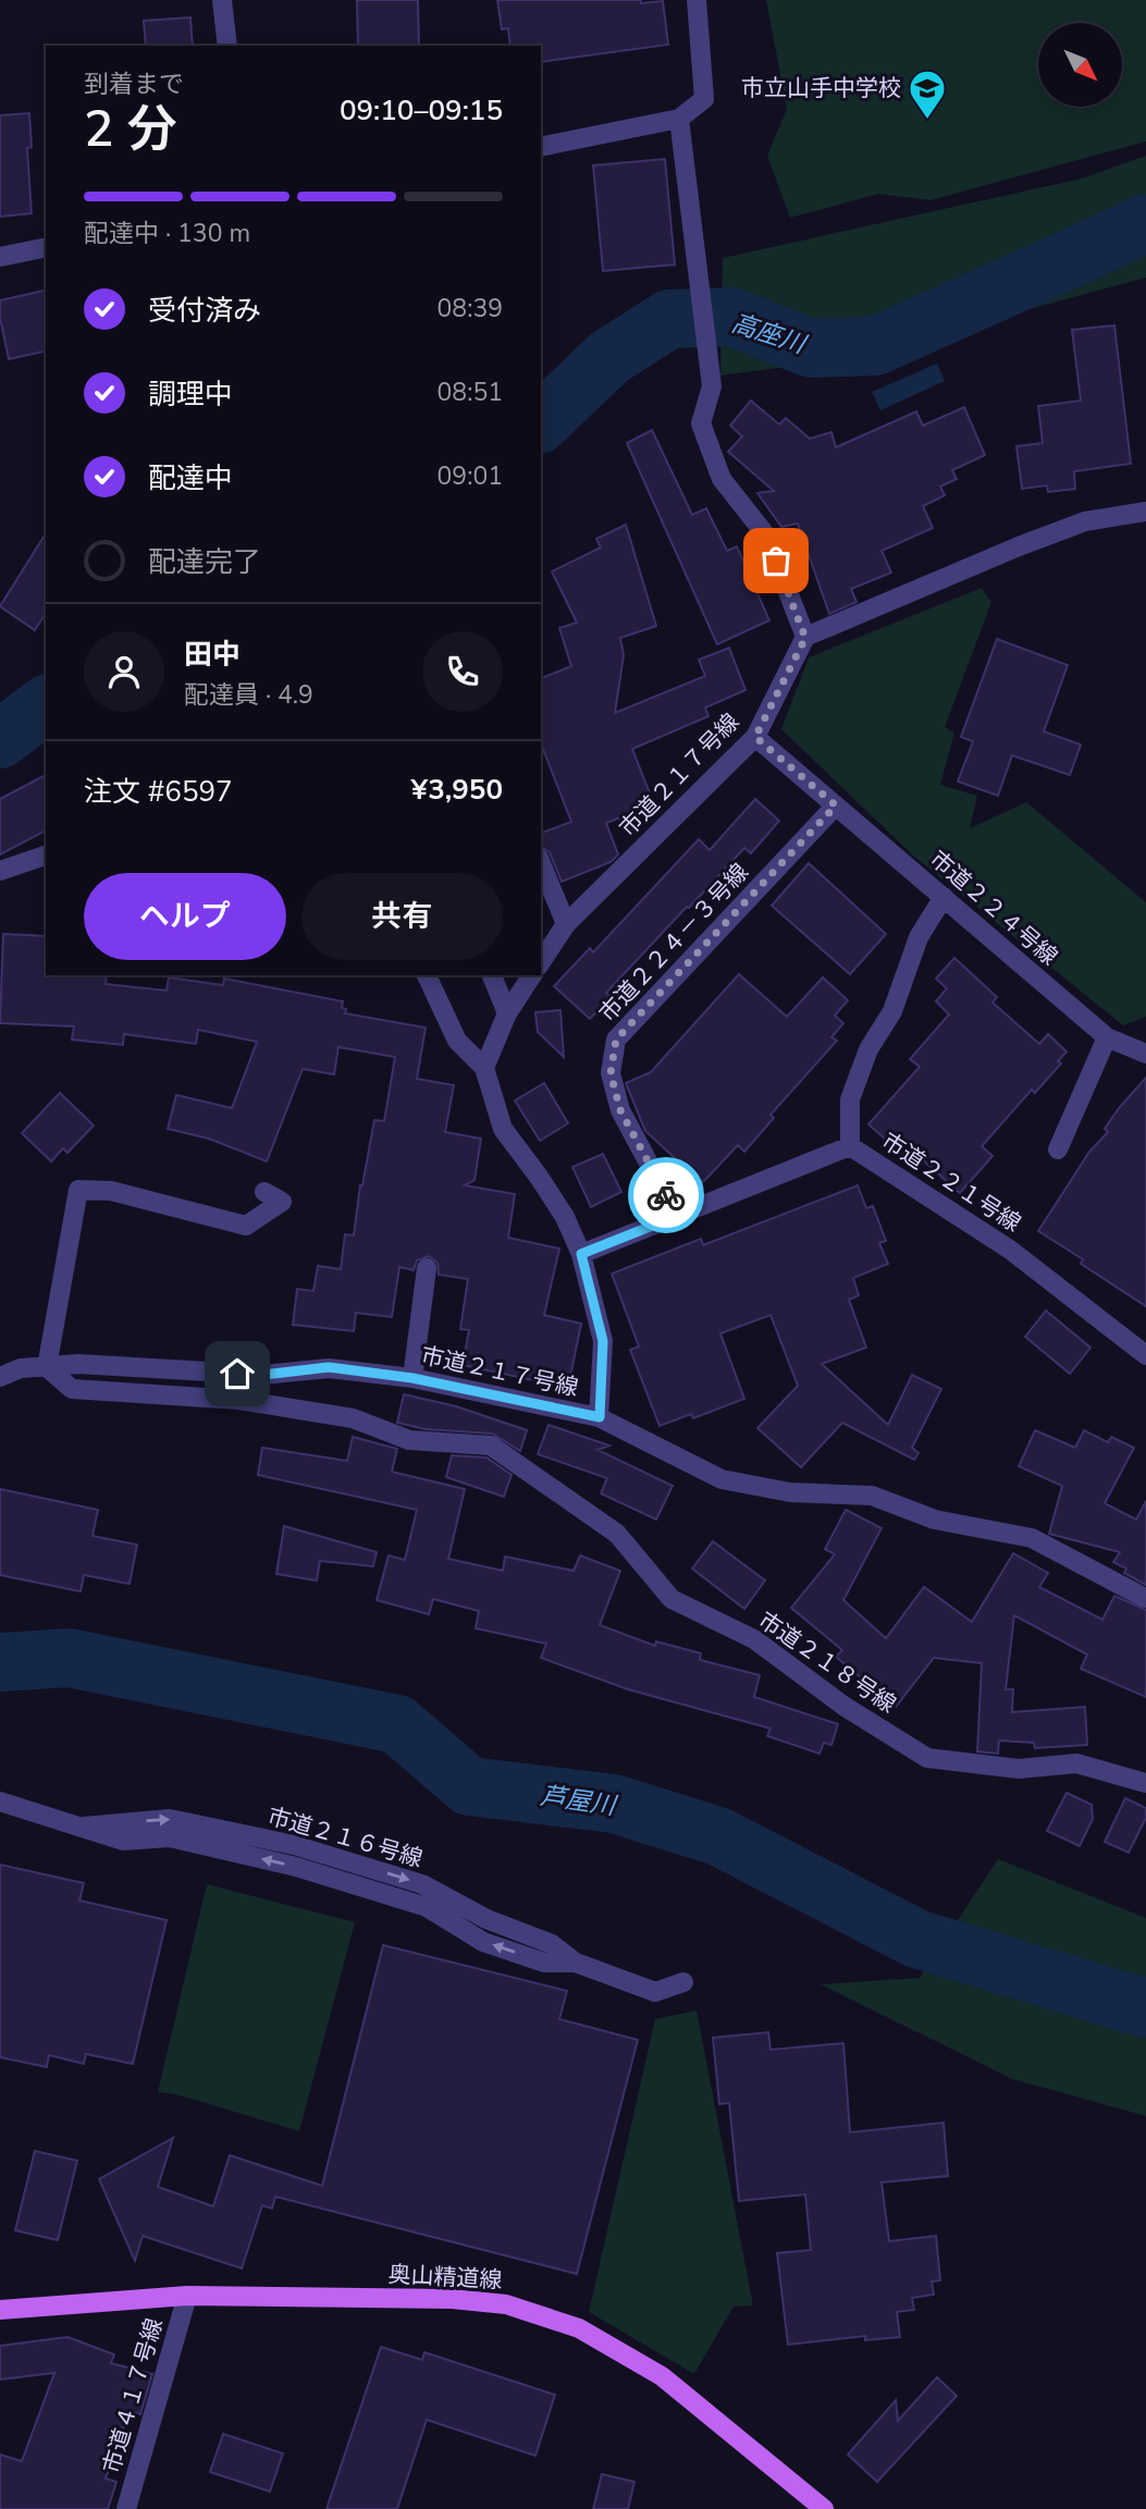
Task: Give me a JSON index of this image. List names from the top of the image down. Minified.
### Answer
{"streets":{"main road":["奥山精道線"],"street":["市道２１７号線","市道２２４号線","市道２２４－３号線","市道２２１号線","市道２１８号線","市道２１６号線","市道４１７号線"]},"crossings":[["市道２１７号線","市道２２４号線"],["市道２１７号線","市道２２１号線"],["市道２１７号線","市道２１８号線"],["市道２２４号線","市道２２４－３号線"],["市道２２４－３号線","市道２２１号線"],["奥山精道線","市道４１７号線"]],"water":["高座川","芦屋川"],"places":{"school or university":["市立山手中学校"]},"north":"bottom right","page":{"heading":["2 分","到着まで","09:10–09:15"],"panel":["田中","配達員 · 4.9","注文 #6597","¥3,950"],"bar":"配達中 · 130 m","list":[["受付済み","08:39"],["調理中","08:51"],["配達中","09:01"],"配達完了"],"buttons":["ヘルプ","共有"]}}
